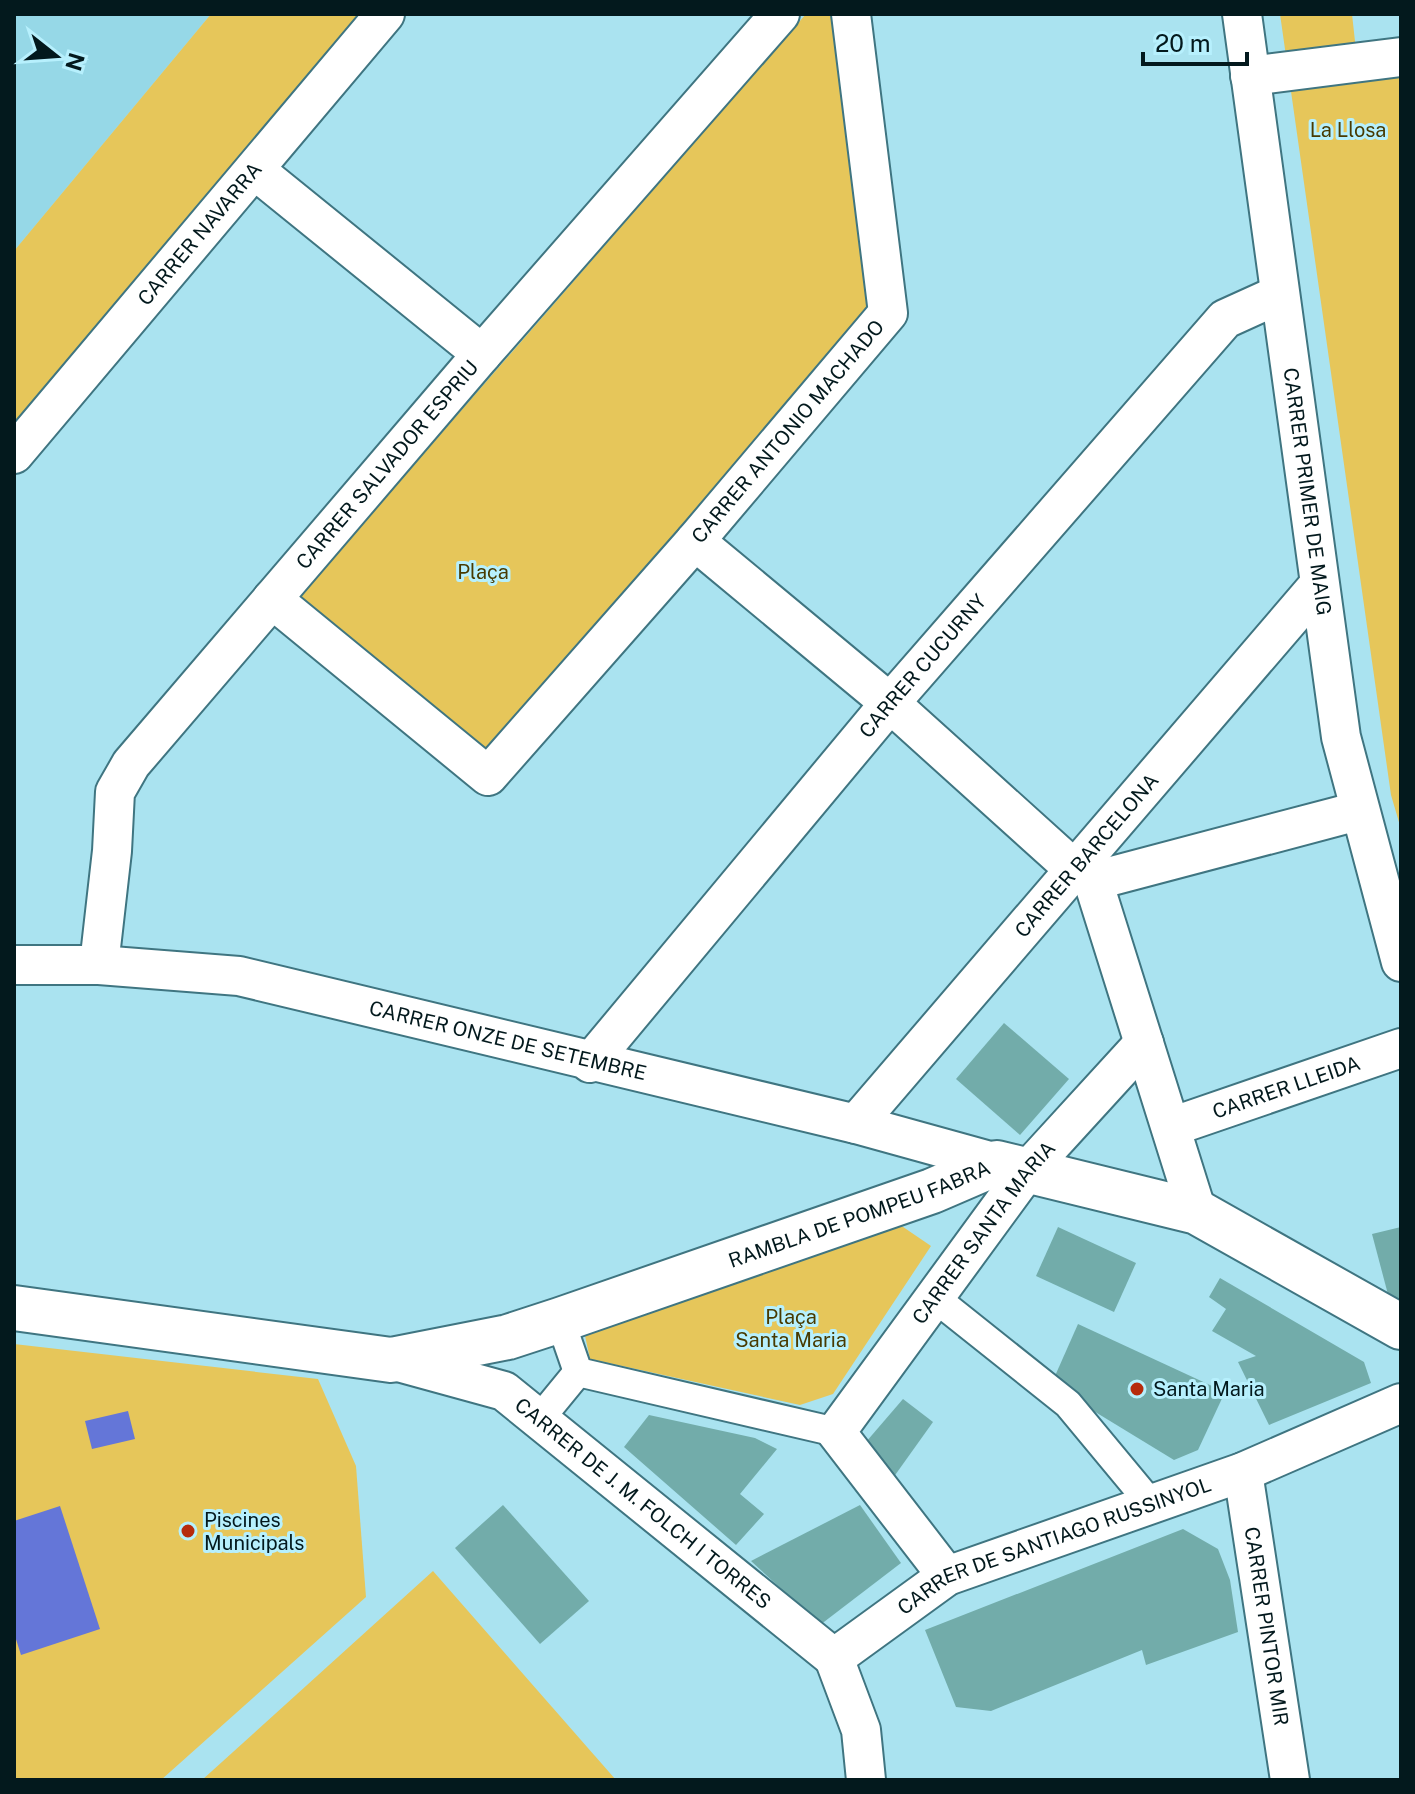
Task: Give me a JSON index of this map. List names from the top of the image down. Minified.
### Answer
{"streets":{"street":["CARRER NAVARRA","CARRER ANTONIO MACHADO","CARRER SALVADOR ESPRIU","CARRER PRIMER DE MAIG","CARRER CUCURNY","CARRER BARCELONA","CARRER ONZE DE SETEMBRE","CARRER LLEIDA","RAMBLA DE POMPEU FABRA","CARRER SANTA MARIA","CARRER DE J. M. FOLCH I TORRES","CARRER DE SANTIAGO RUSSINYOL","CARRER PINTOR MIR"]},"crossings":[["CARRER ANTONIO MACHADO","CARRER SALVADOR ESPRIU"],["CARRER SALVADOR ESPRIU","CARRER ONZE DE SETEMBRE"],["CARRER PRIMER DE MAIG","CARRER CUCURNY"],["CARRER PRIMER DE MAIG","CARRER BARCELONA"],["CARRER CUCURNY","CARRER ONZE DE SETEMBRE"],["CARRER BARCELONA","CARRER ONZE DE SETEMBRE"],["CARRER ONZE DE SETEMBRE","RAMBLA DE POMPEU FABRA"],["CARRER ONZE DE SETEMBRE","CARRER SANTA MARIA"],["RAMBLA DE POMPEU FABRA","CARRER SANTA MARIA"],["RAMBLA DE POMPEU FABRA","CARRER DE J. M. FOLCH I TORRES"],["CARRER DE J. M. FOLCH I TORRES","CARRER DE SANTIAGO RUSSINYOL"],["CARRER DE SANTIAGO RUSSINYOL","CARRER PINTOR MIR"]],"parks":["La Llosa","Plaça","Plaça Santa Maria"],"places":["Santa Maria","Piscines Municipals"],"scale_bar":"20 m","north":"right"}
